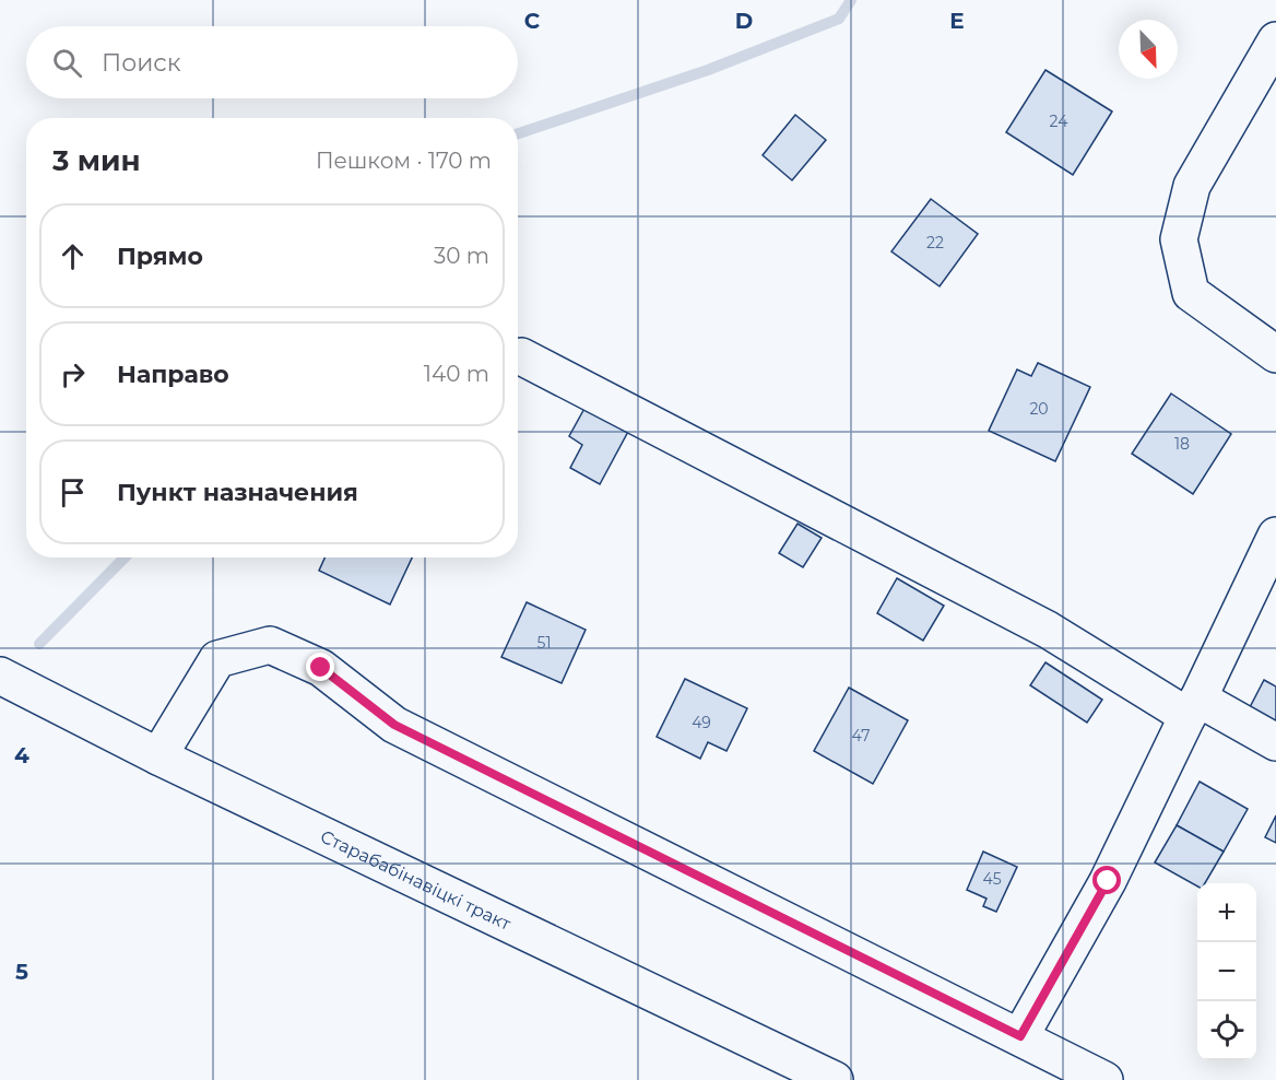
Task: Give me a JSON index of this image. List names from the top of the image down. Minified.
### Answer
{"streets":{"street":["Старабабінавіцкі тракт"]},"house_numbers":["24","22","20","18","51","49","47","45"],"north":"bottom right","page":{"search":"Поиск","heading":["3 мин","Пешком · 170 m"],"list":[["Прямо","30 m"],["Направо","140 m"],"Пункт назначения"],"map_buttons":["+","−"]},"grid":{"columns":["C","D","E"],"rows":["4","5"]}}
